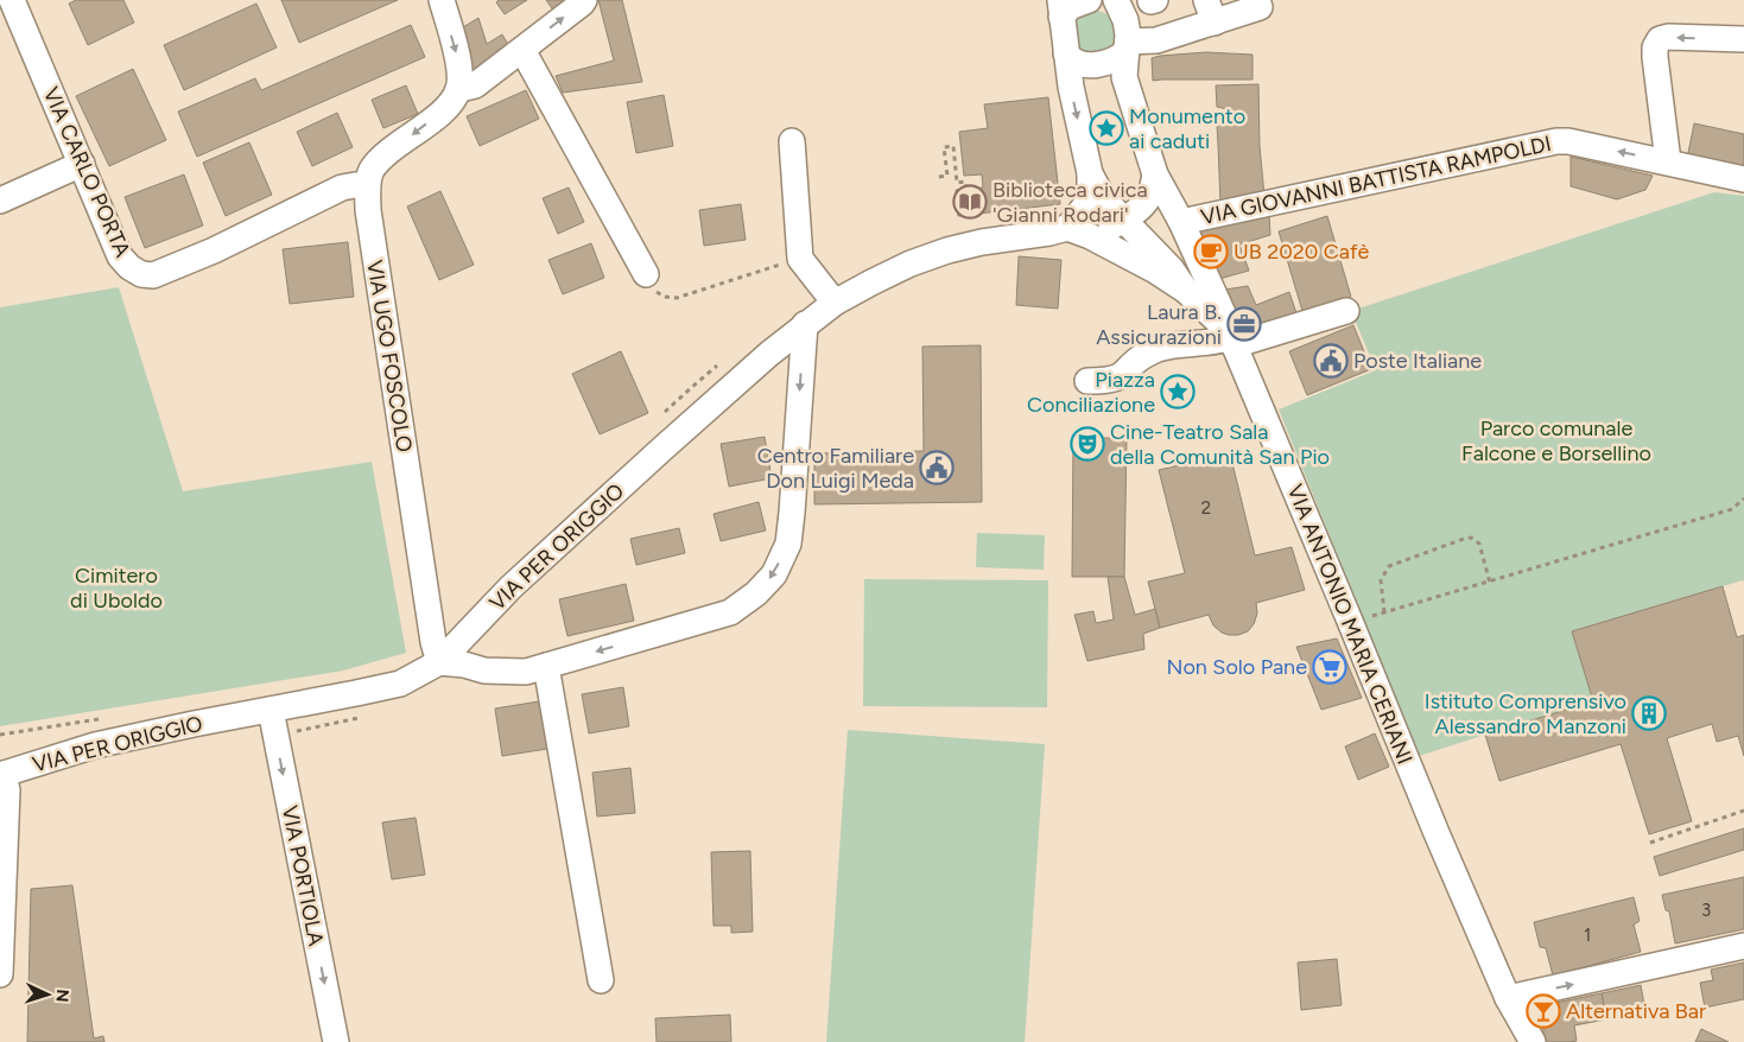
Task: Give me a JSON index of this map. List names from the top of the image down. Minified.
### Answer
{"streets":{"street":["VIA CARLO PORTA","VIA GIOVANNI BATTISTA RAMPOLDI","VIA UGO FOSCOLO","VIA PER ORIGGIO","VIA ANTONIO MARIA CERIANI","VIA PORTIOLA"]},"crossings":[["VIA CARLO PORTA","VIA UGO FOSCOLO"],["VIA GIOVANNI BATTISTA RAMPOLDI","VIA ANTONIO MARIA CERIANI"],["VIA UGO FOSCOLO","VIA PER ORIGGIO"],["VIA PER ORIGGIO","VIA ANTONIO MARIA CERIANI"],["VIA PER ORIGGIO","VIA PORTIOLA"]],"one_way":["VIA PORTIOLA"],"parks":["Parco comunale Falcone e Borsellino","Cimitero di Uboldo"],"places":{"place":["Monumento ai caduti","Piazza Conciliazione"],"library":["Biblioteca civica 'Gianni Rodari'"],"cafe":["UB 2020 Cafè"],"office":["Laura B. Assicurazioni"],"public building":["Poste Italiane","Centro Familiare Don Luigi Meda"],"theatre":["Cine-Teatro Sala della Comunità San Pio"],"supermarket":["Non Solo Pane"],"building":["Istituto Comprensivo Alessandro Manzoni"],"bar":["Alternativa Bar"]},"house_numbers":["2","3","1"],"north":"right"}
